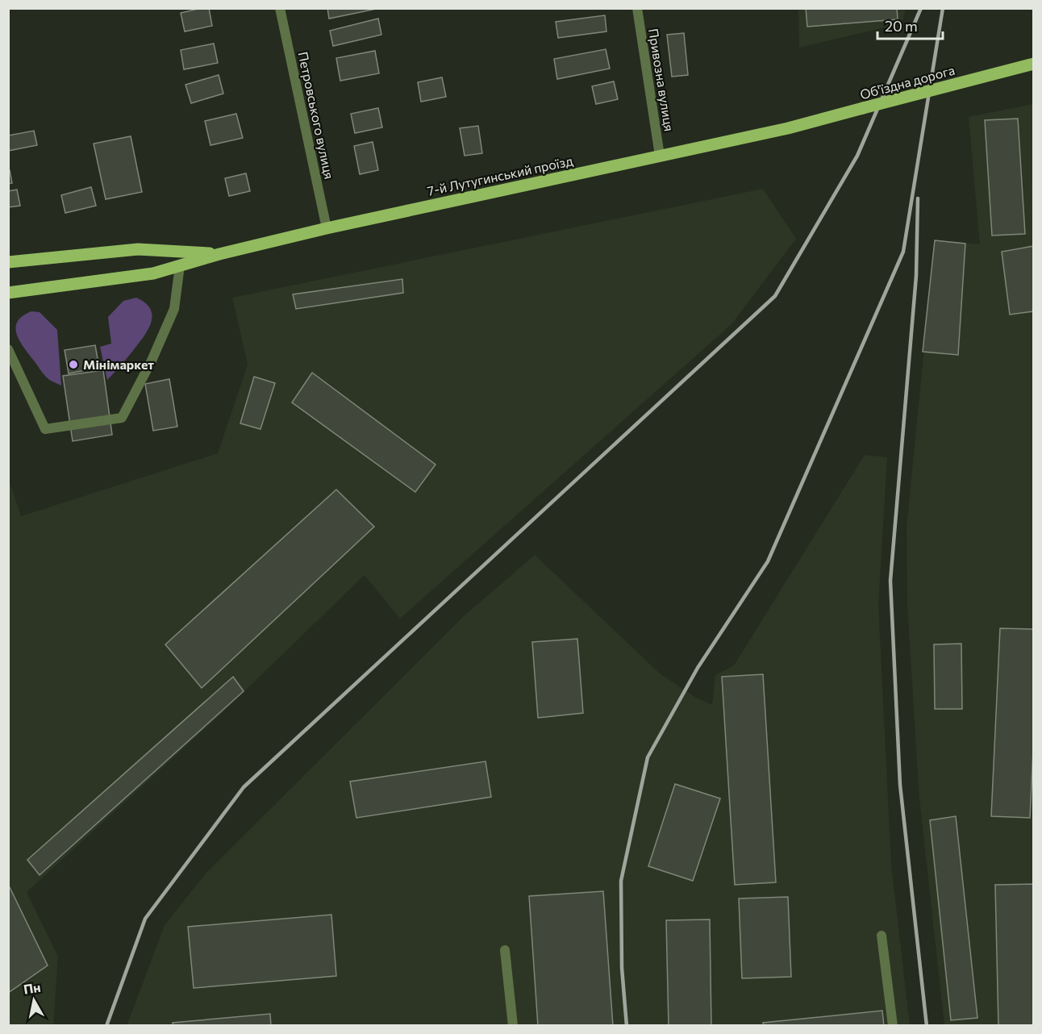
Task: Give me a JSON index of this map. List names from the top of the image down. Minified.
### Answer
{"streets":{"main road":["Об'їздна дорога","7-й Лутугинський проїзд"],"street":["Привозна вулиця","Петровського вулиця"]},"crossings":[["Привозна вулиця","7-й Лутугинський проїзд"],["Об'їздна дорога","7-й Лутугинський проїзд"],["Петровського вулиця","7-й Лутугинський проїзд"]],"places":["Мінімаркет"],"scale_bar":"20 m","north":"top"}
